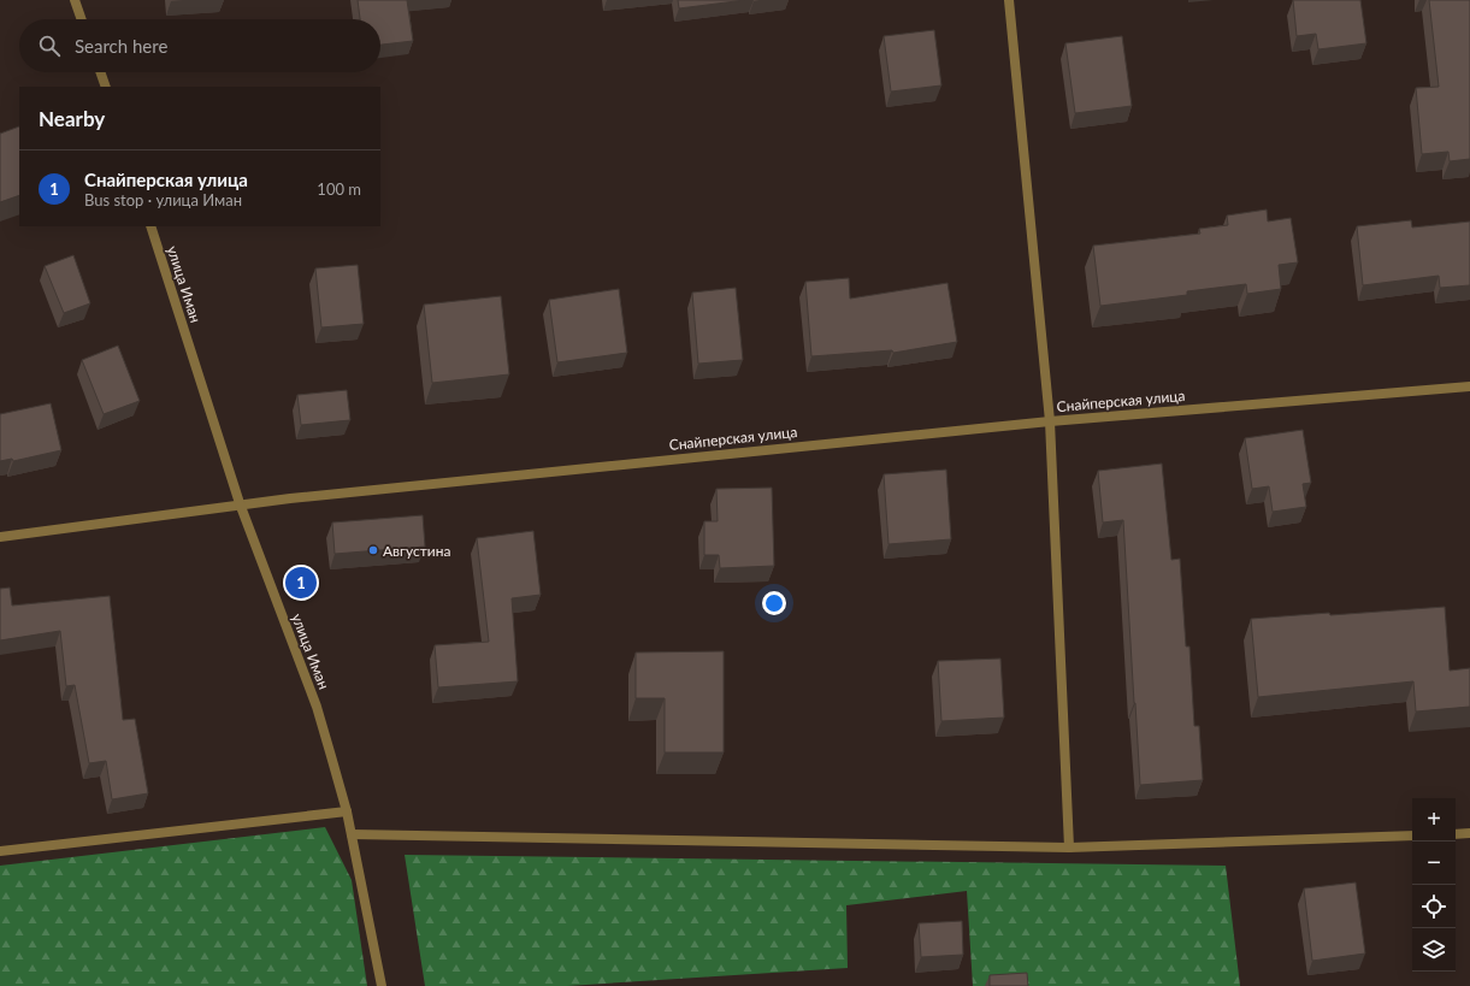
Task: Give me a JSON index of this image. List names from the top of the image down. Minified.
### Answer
{"streets":{"street":["улица Иман","Снайперская улица"]},"crossings":[["улица Иман","Снайперская улица"]],"places":["Августина"],"page":{"search":"Search here","heading":"Nearby","list":[{"mark":"1","name":"Снайперская улица","note":"Bus stop · улица Иман","value":"100 m"}],"pins":"1","map_buttons":["+","−"]}}
